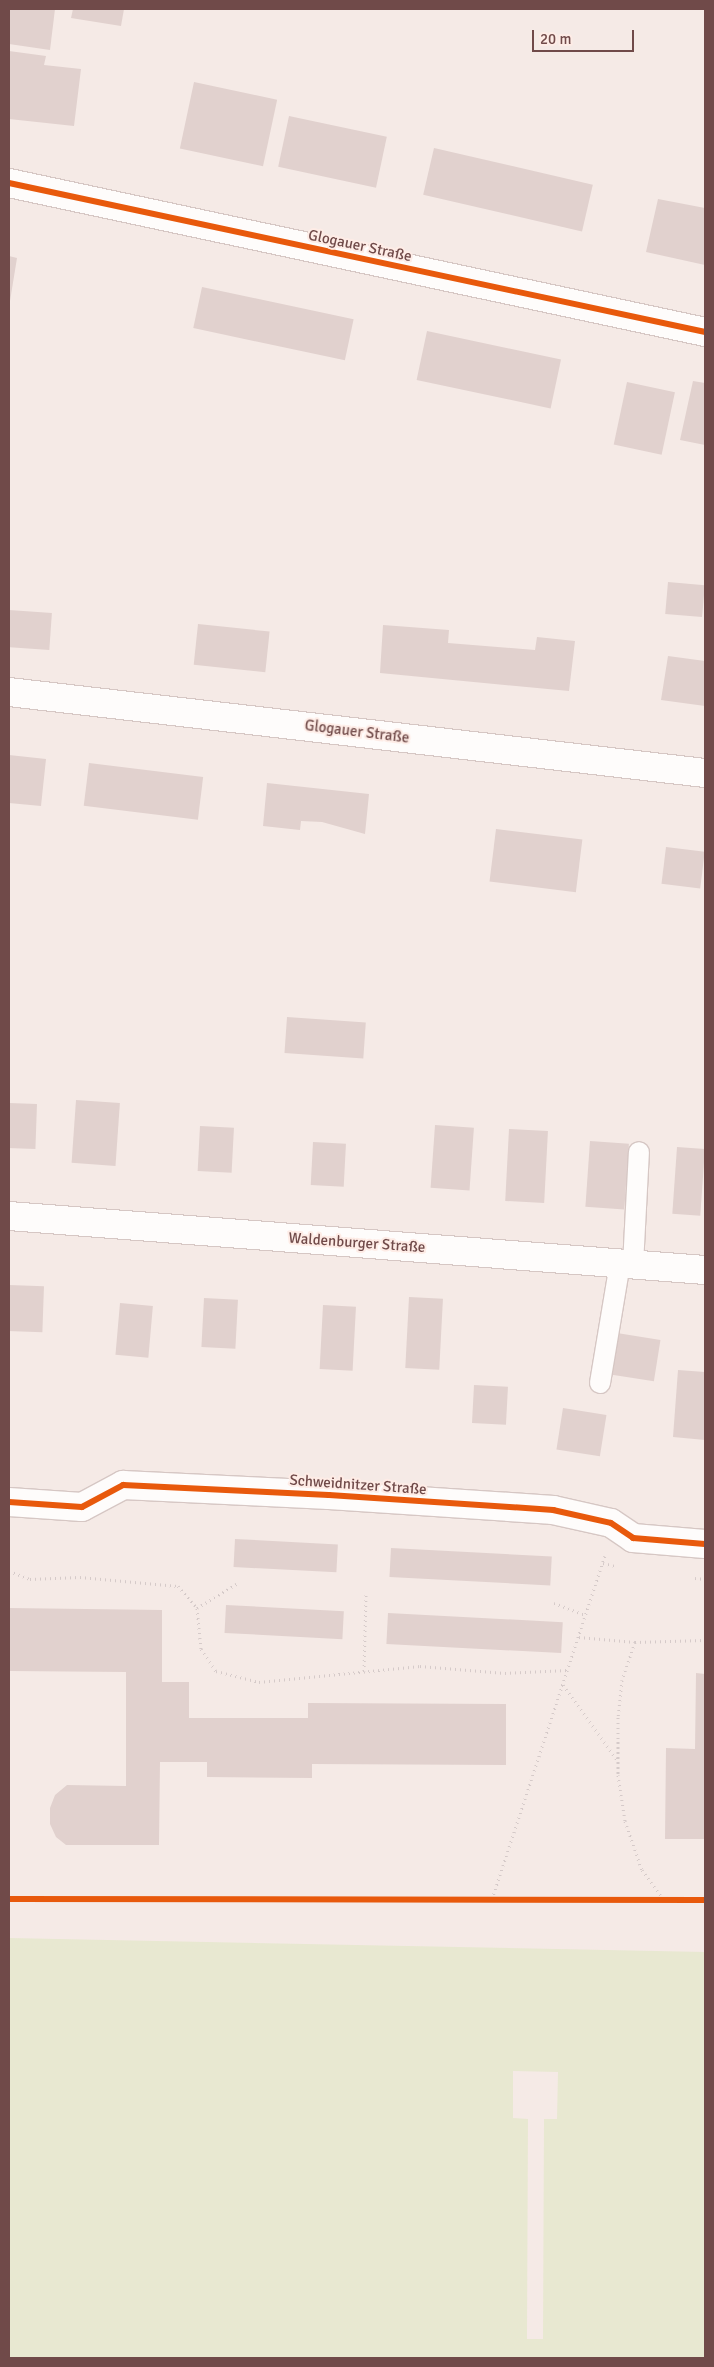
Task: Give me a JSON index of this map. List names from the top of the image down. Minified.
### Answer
{"streets":{"street":["Glogauer Straße","Waldenburger Straße","Schweidnitzer Straße"]},"scale_bar":"20 m"}
